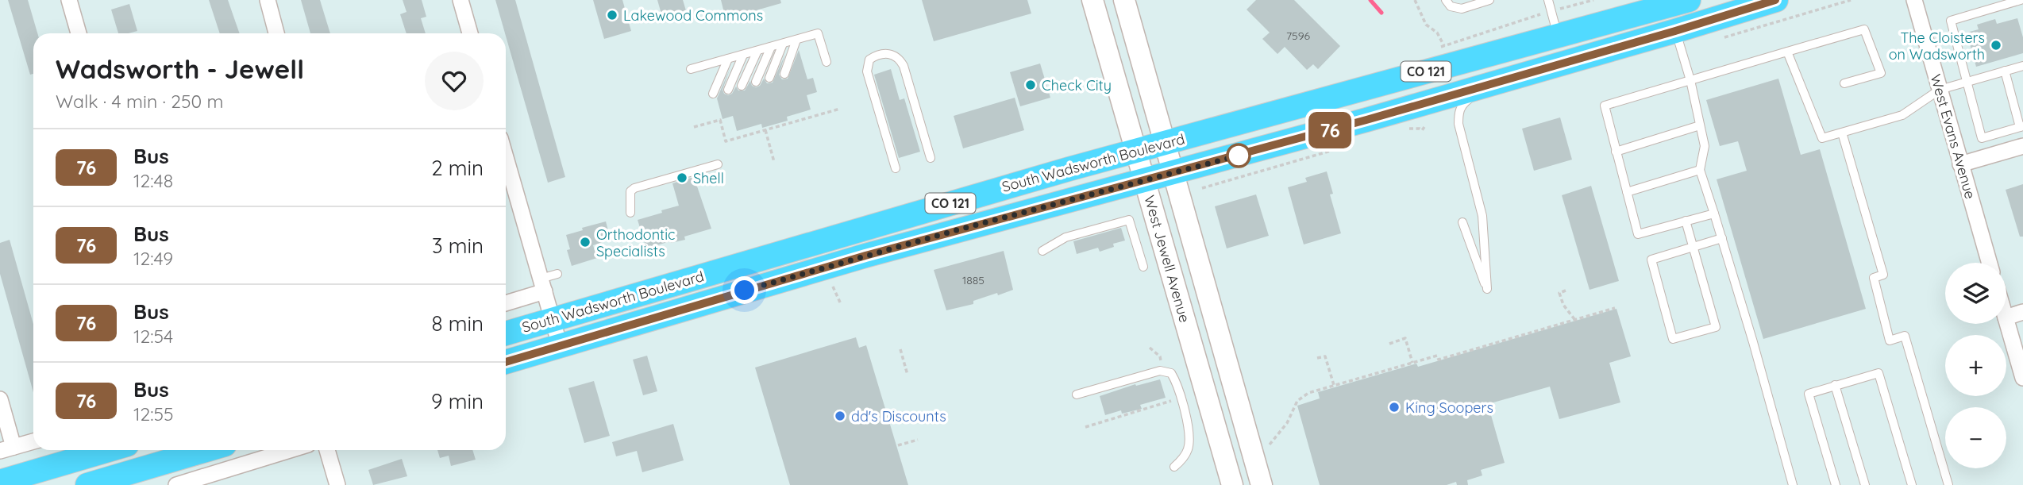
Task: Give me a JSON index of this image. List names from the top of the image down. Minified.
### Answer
{"streets":{"main road":["CO 121","South Wadsworth Boulevard","West Jewell Avenue"],"street":["West Evans Avenue"]},"crossings":[["South Wadsworth Boulevard","West Jewell Avenue"]],"places":["Lakewood Commons","The Cloisters on Wadsworth","Check City","Shell","Orthodontic Specialists","King Soopers","dd's Discounts"],"lines":["bus line 76"],"house_numbers":["7596","1885"],"page":{"on_map":"76","heading":["Wadsworth - Jewell","Walk · 4 min · 250 m"],"list":[{"mark":"76","name":"Bus","note":"12:48","value":"2 min"},{"mark":"76","name":"Bus","note":"12:49","value":"3 min"},{"mark":"76","name":"Bus","note":"12:54","value":"8 min"},{"mark":"76","name":"Bus","note":"12:55","value":"9 min"}],"map_buttons":["+","−"]}}
